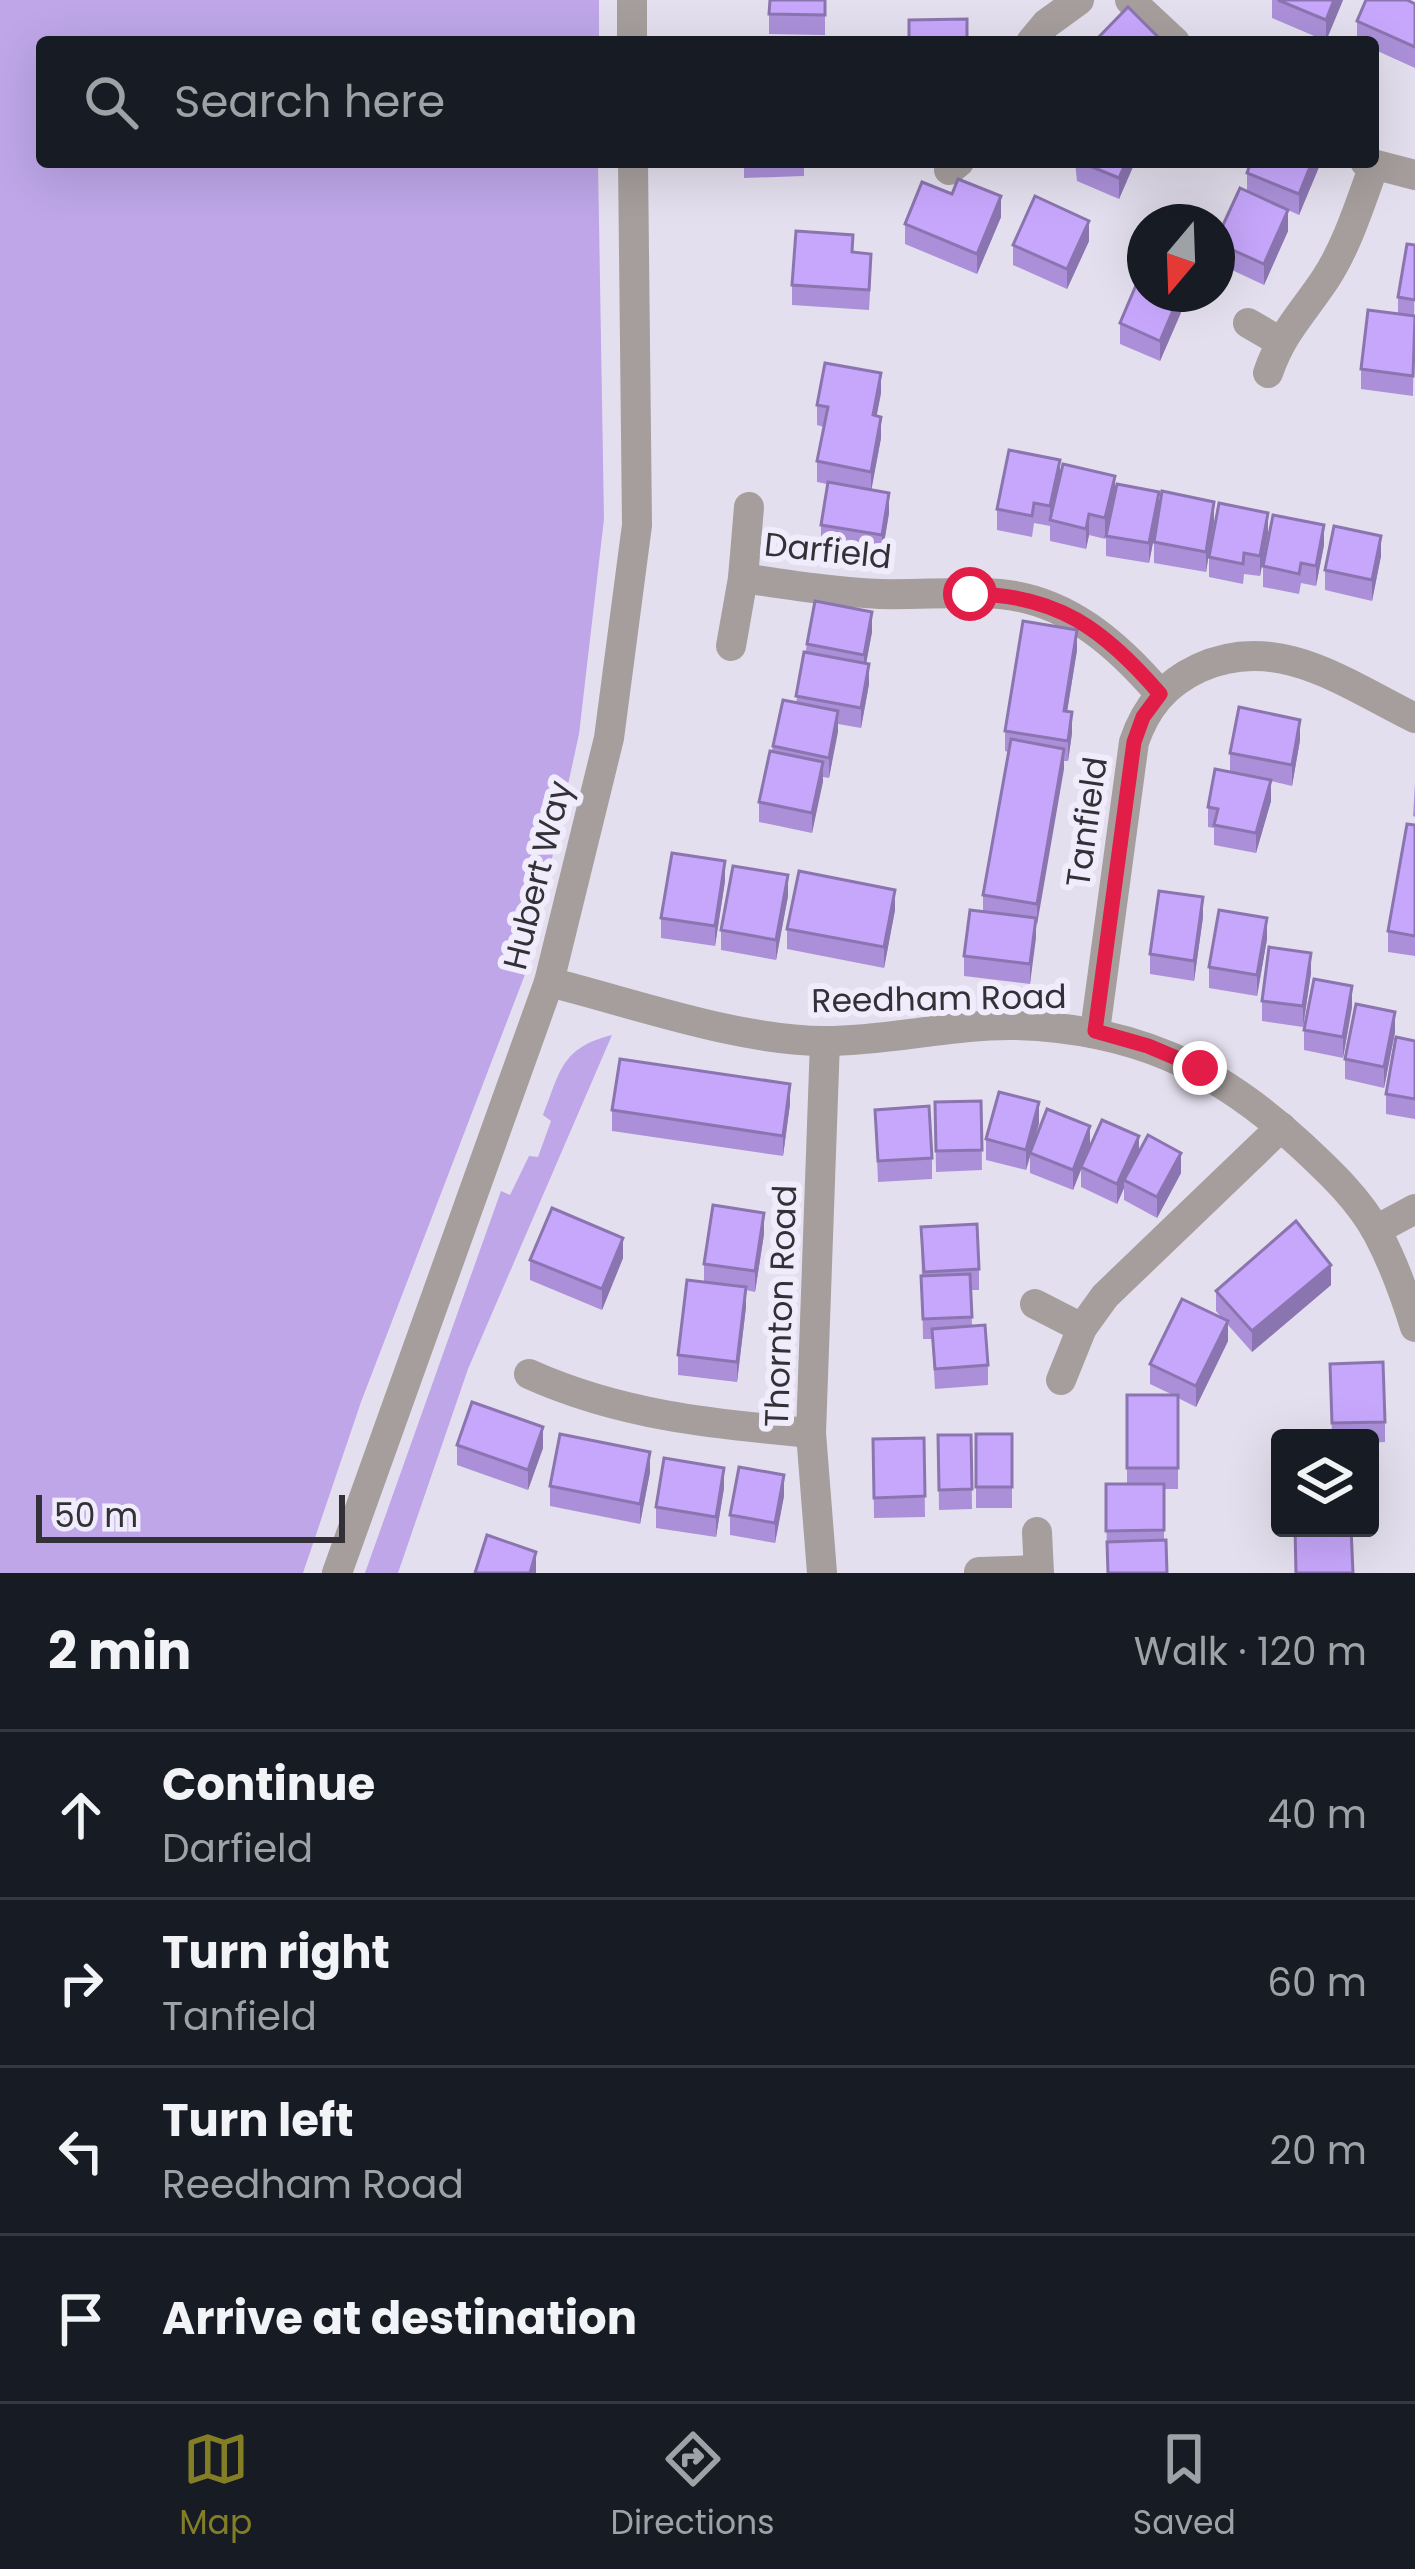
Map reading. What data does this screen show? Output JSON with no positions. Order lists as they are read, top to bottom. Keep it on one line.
{"streets":{"street":["Darfield","Tanfield","Hubert Way","Reedham Road","Thornton Road"]},"crossings":[["Darfield","Tanfield"],["Tanfield","Reedham Road"],["Hubert Way","Reedham Road"],["Reedham Road","Thornton Road"]],"scale_bar":"50 m","north":"bottom","page":{"search":"Search here","scale":"50 m","heading":["2 min","Walk · 120 m"],"list":[["Continue","Darfield","40 m"],["Turn right","Tanfield","60 m"],["Turn left","Reedham Road","20 m"],"Arrive at destination"],"nav":["Map","Directions","Saved"]}}
